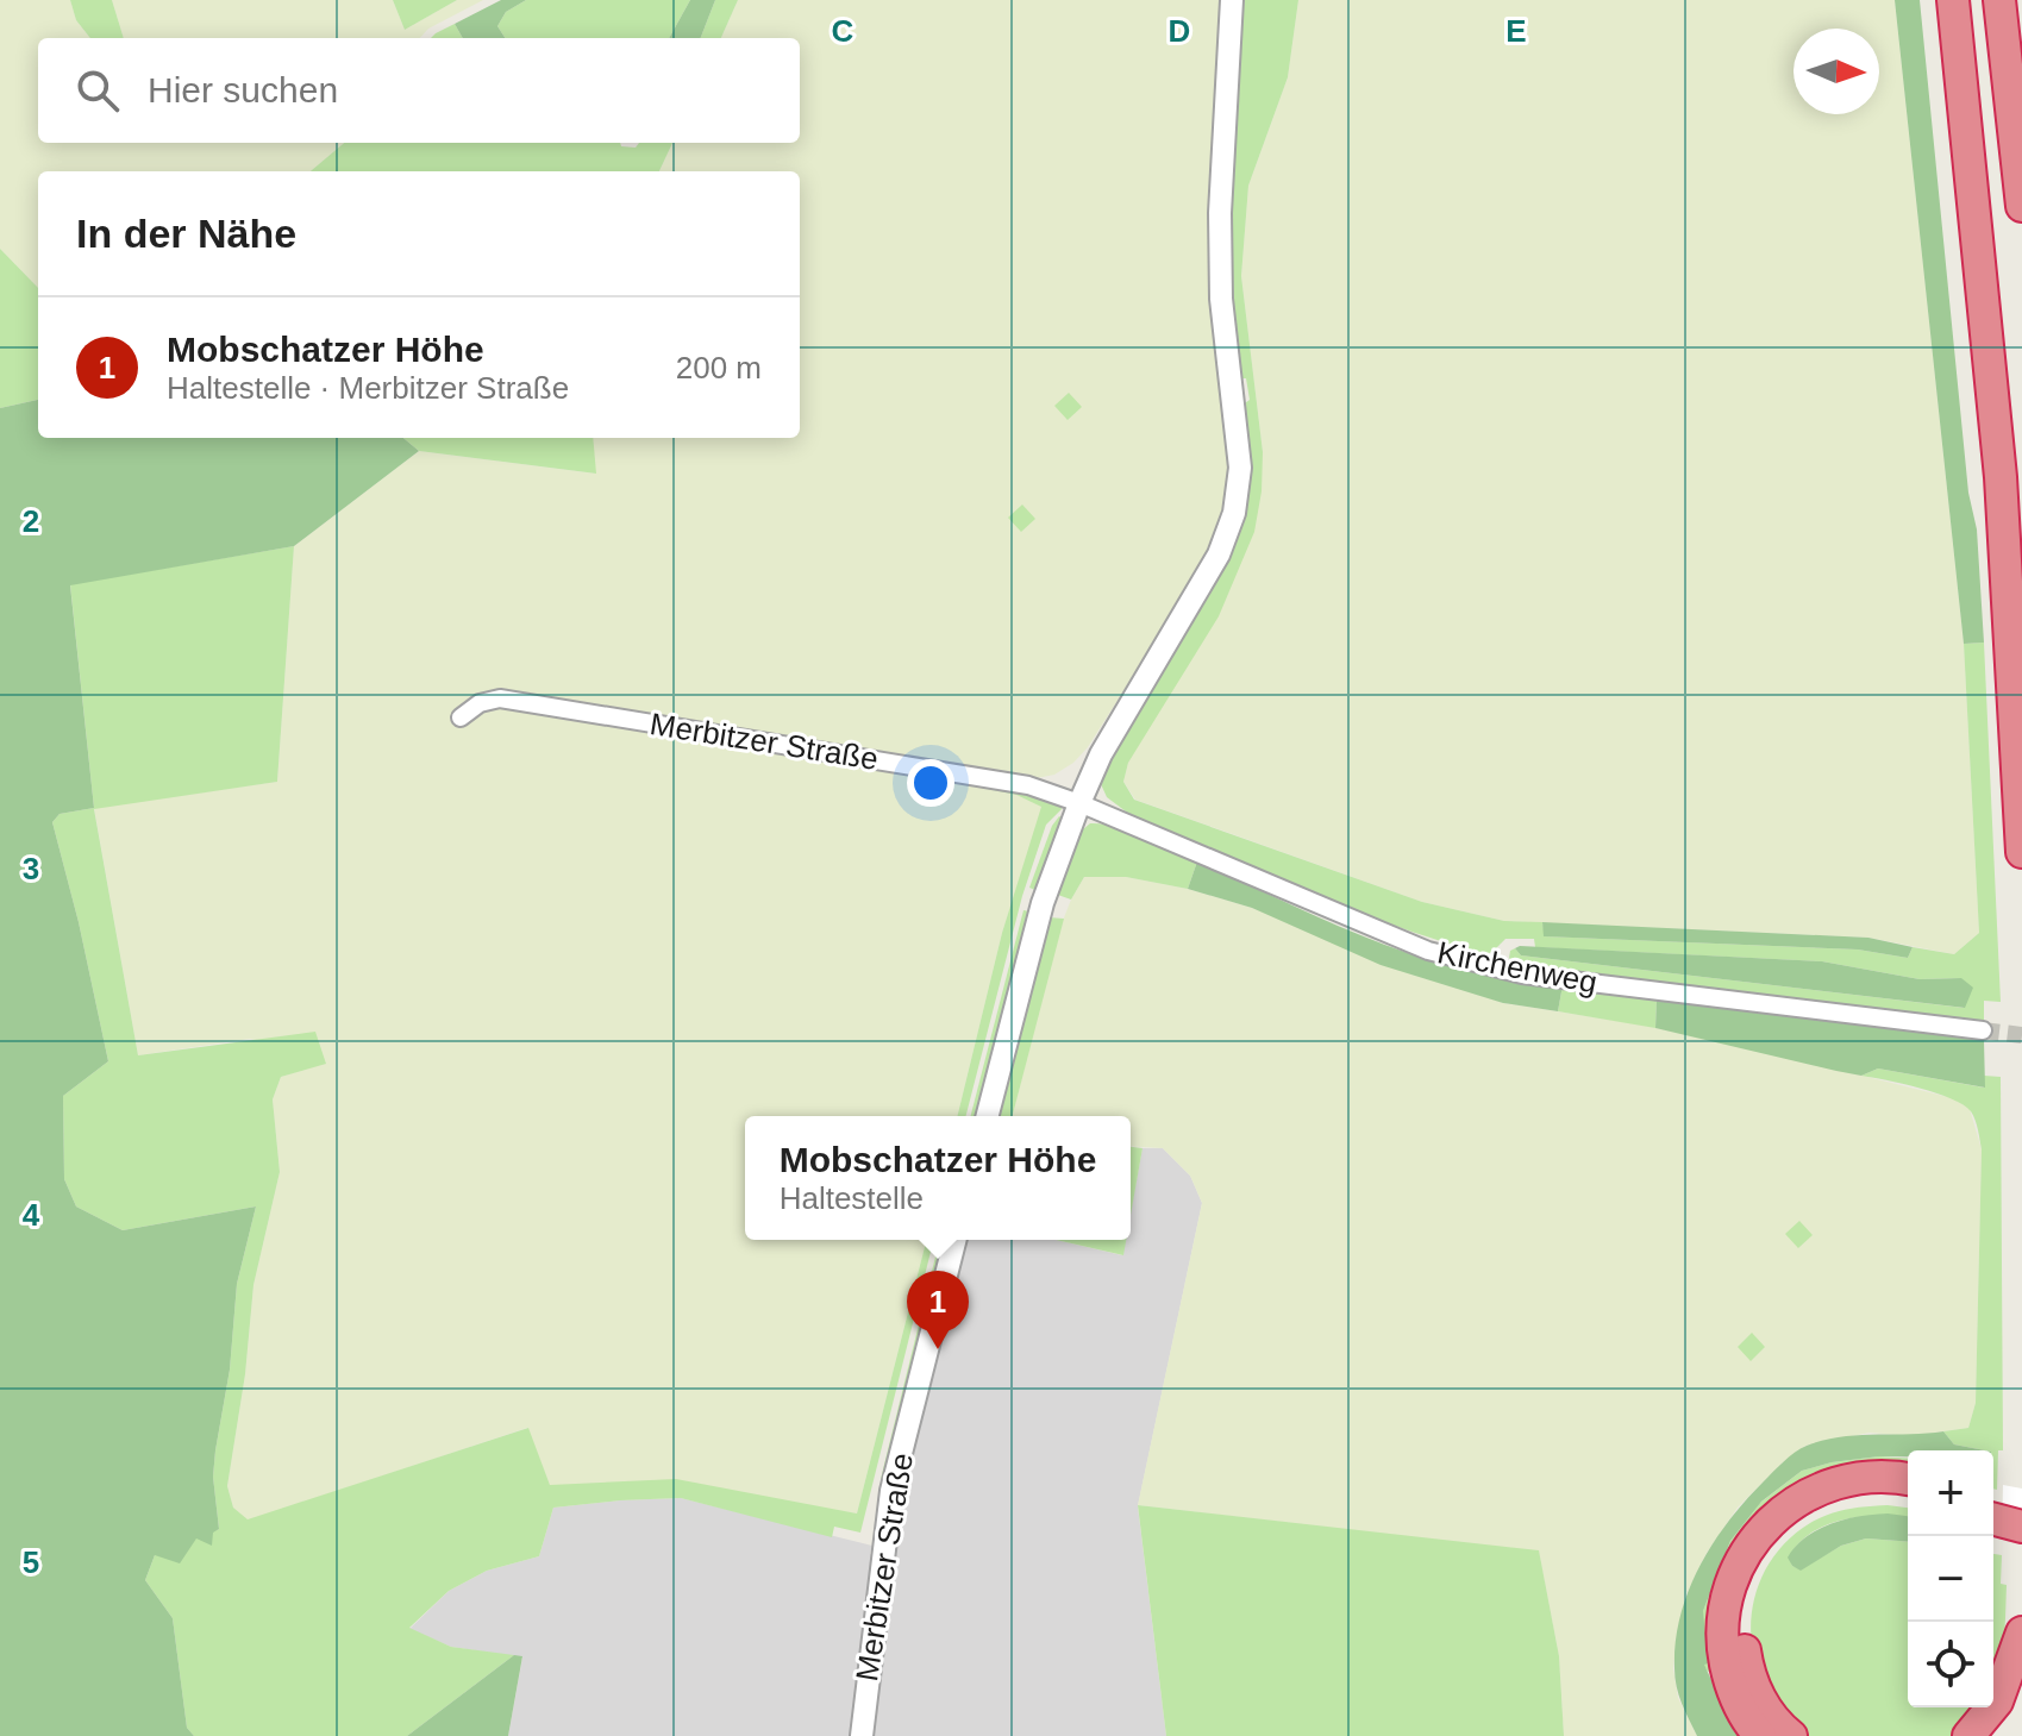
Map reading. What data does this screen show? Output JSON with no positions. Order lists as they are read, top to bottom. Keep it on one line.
{"streets":{"street":["Merbitzer Straße","Kirchenweg"]},"crossings":[["Merbitzer Straße","Kirchenweg"]],"north":"right","page":{"search":"Hier suchen","heading":"In der Nähe","list":[{"mark":"1","name":"Mobschatzer Höhe","note":"Haltestelle · Merbitzer Straße","value":"200 m"}],"popup":["Mobschatzer Höhe","Haltestelle"],"pins":"1","map_buttons":["+","−"]},"grid":{"columns":["C","D","E"],"rows":["2","3","4","5"]}}
